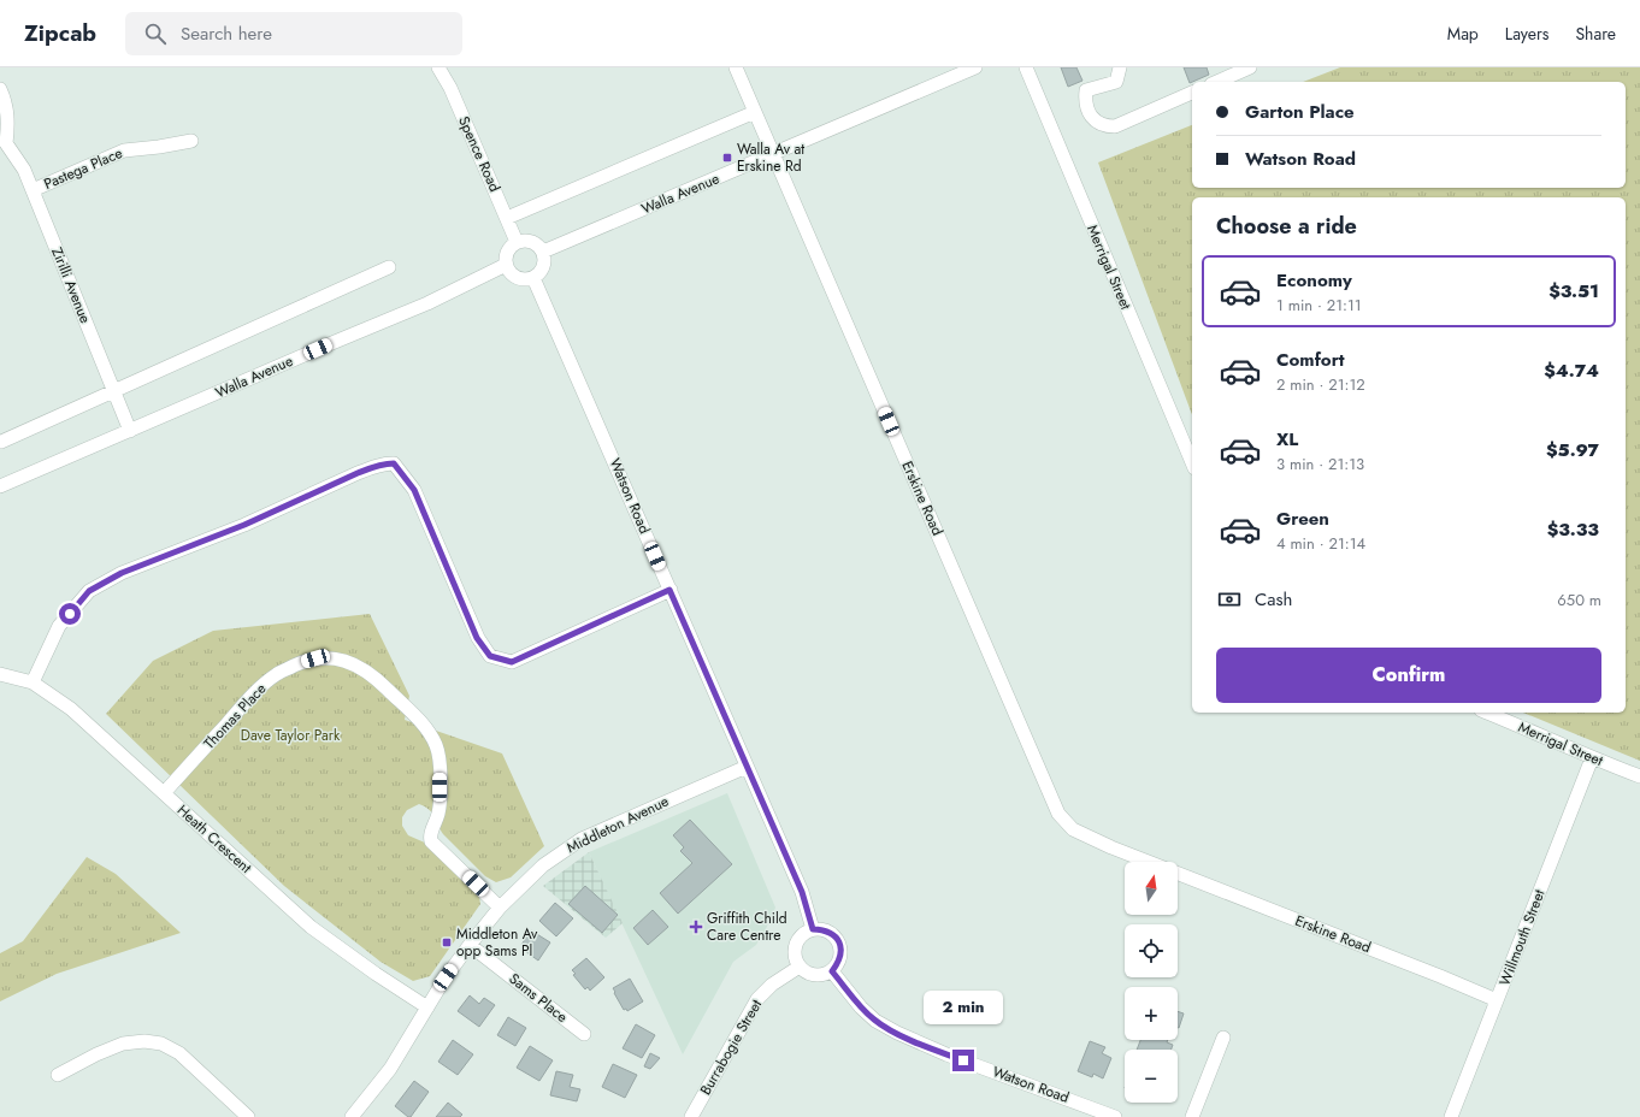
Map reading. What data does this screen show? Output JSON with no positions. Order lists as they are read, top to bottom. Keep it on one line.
{"streets":{"street":["Spence Road","Pastega Place","Walla Avenue","Merrigal Street","Zirilli Avenue","Watson Road","Erskine Road","Thomas Place","Middleton Avenue","Heath Crescent","Willmouth Street","Sams Place","Burrabogie Street"]},"crossings":[["Spence Road","Walla Avenue"],["Spence Road","Watson Road"],["Pastega Place","Zirilli Avenue"],["Walla Avenue","Zirilli Avenue"],["Walla Avenue","Watson Road"],["Walla Avenue","Erskine Road"],["Merrigal Street","Willmouth Street"],["Watson Road","Middleton Avenue"],["Watson Road","Burrabogie Street"],["Erskine Road","Willmouth Street"],["Thomas Place","Middleton Avenue"],["Thomas Place","Heath Crescent"],["Middleton Avenue","Heath Crescent"],["Middleton Avenue","Sams Place"]],"parks":["Dave Taylor Park"],"places":{"transit":["Walla Av at Erskine Rd","Middleton Av opp Sams Pl"],"health":["Griffith Child Care Centre"]},"north":"top","page":{"header":"Zipcab","search":"Search here","nav":["Map","Layers","Share"],"banner":["Garton Place","Watson Road"],"heading":"Choose a ride","list":[{"name":"Economy","note":"1 min · 21:11","value":"$3.51"},{"name":"Comfort","note":"2 min · 21:12","value":"$4.74"},{"name":"XL","note":"3 min · 21:13","value":"$5.97"},{"name":"Green","note":"4 min · 21:14","value":"$3.33"}],"pay":["Cash","650 m"],"buttons":"Confirm","map_buttons":["+","−"],"bubble":"2 min"}}
